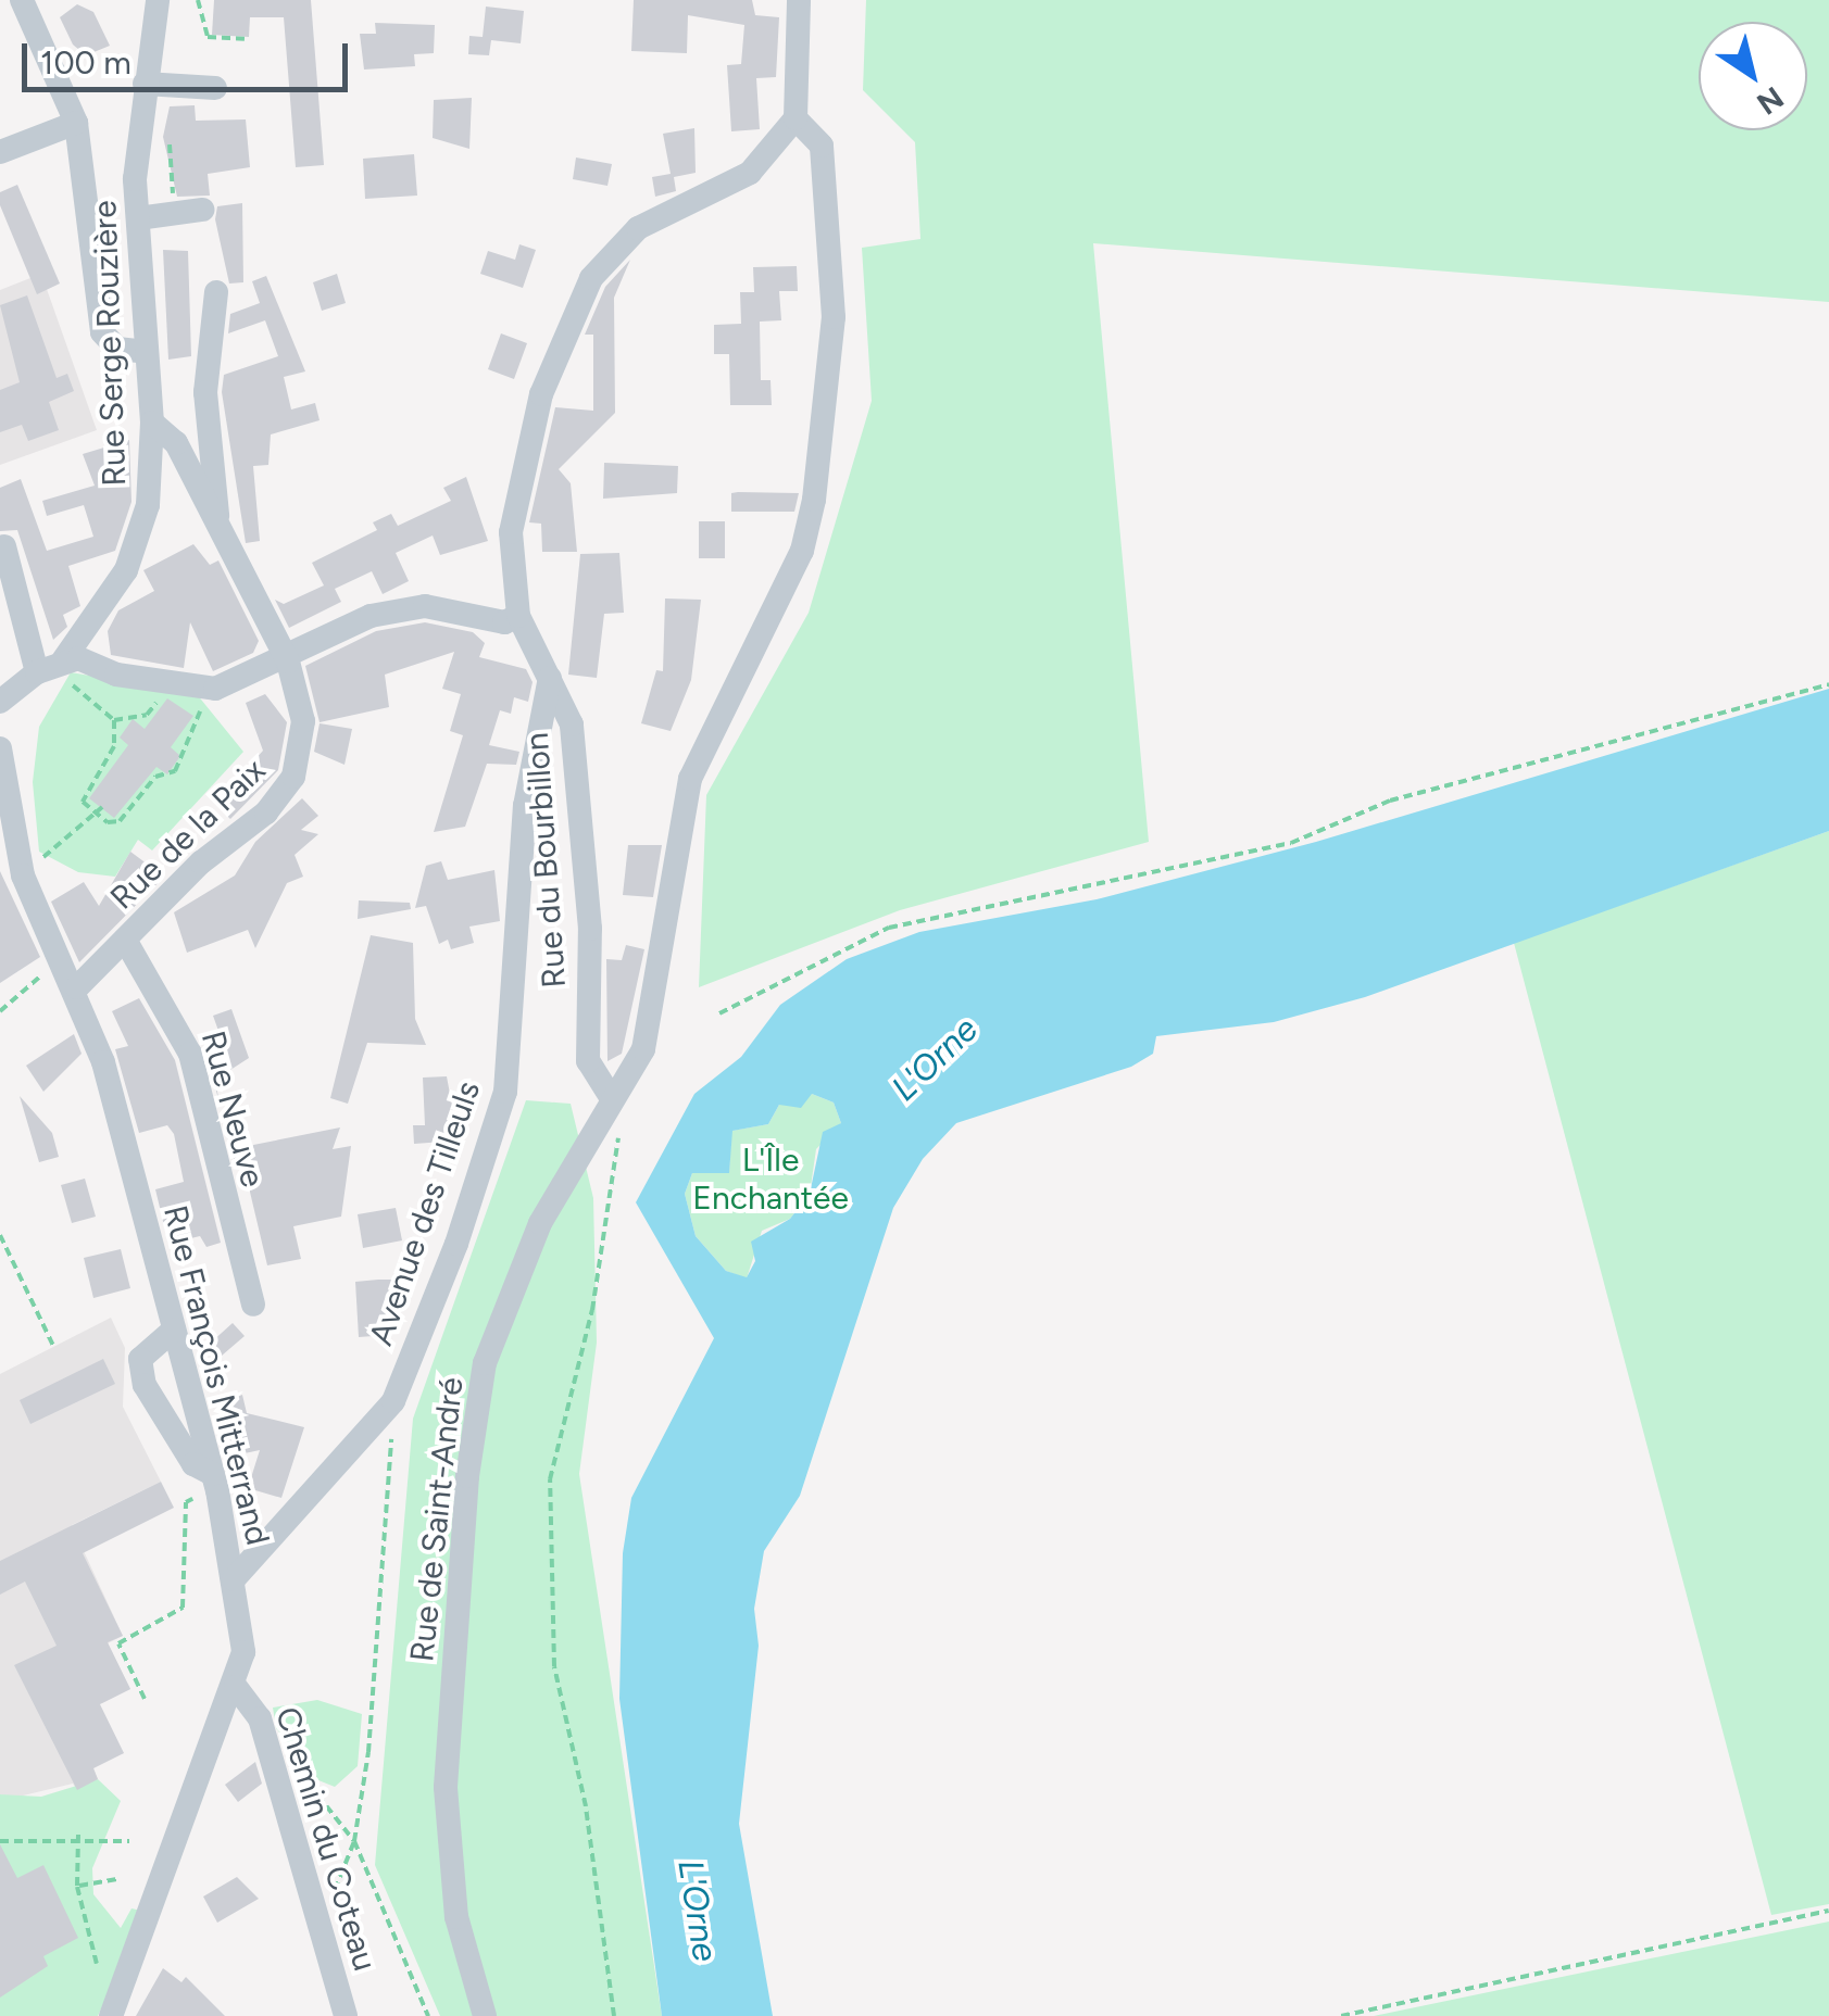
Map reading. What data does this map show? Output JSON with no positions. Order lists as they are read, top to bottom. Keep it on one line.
{"streets":{"street":["Rue Serge Rouzière","Rue de la Paix","Rue du Bourbillon","Rue Neuve","Avenue des Tilleuls","Rue François Mitterrand","Rue de Saint-André","Chemin du Coteau"]},"crossings":[["Rue Serge Rouzière","Rue de la Paix"],["Rue de la Paix","Rue Neuve"],["Rue de la Paix","Rue François Mitterrand"],["Rue du Bourbillon","Avenue des Tilleuls"],["Rue du Bourbillon","Rue de Saint-André"],["Avenue des Tilleuls","Rue François Mitterrand"],["Rue François Mitterrand","Chemin du Coteau"]],"water":["L'Orne"],"parks":["L'Île Enchantée"],"scale_bar":"100 m","north":"bottom right"}
